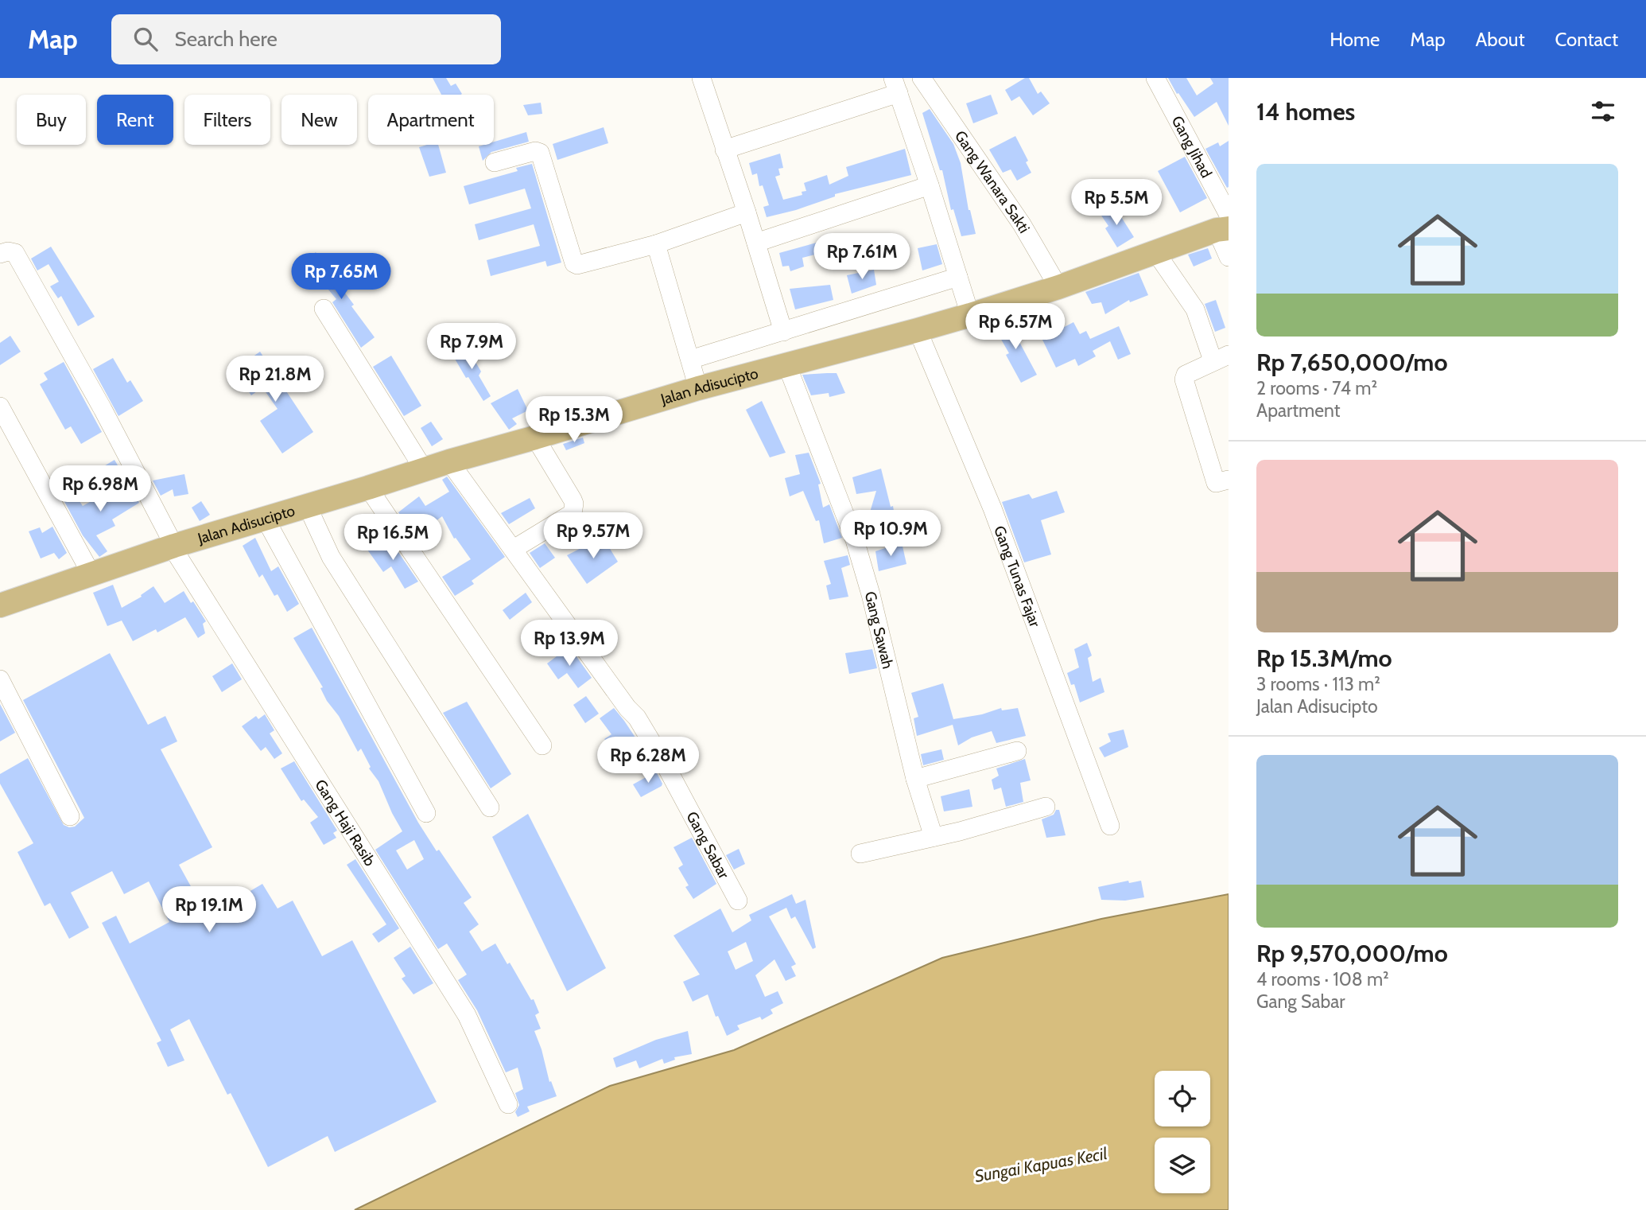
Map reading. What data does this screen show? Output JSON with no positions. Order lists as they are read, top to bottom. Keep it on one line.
{"streets":{"main road":["Jalan Adisucipto"],"street":["Gang Jihad","Gang Wanara Sakti","Gang Tunas Fajar","Gang Sawah","Gang Haji Rasib","Gang Sabar"]},"crossings":[["Gang Jihad","Jalan Adisucipto"],["Gang Wanara Sakti","Jalan Adisucipto"],["Jalan Adisucipto","Gang Tunas Fajar"],["Jalan Adisucipto","Gang Sawah"],["Jalan Adisucipto","Gang Haji Rasib"],["Jalan Adisucipto","Gang Sabar"]],"water":["Sungai Kapuas Kecil"],"page":{"header":"Map","search":"Search here","nav":["Home","Map","About","Contact"],"heading":"14 homes","chip":["Buy","Rent","Filters","New","Apartment"],"list":[{"name":"Rp 7,650,000/mo","note":"2 rooms · 74 m² · Apartment"},{"name":"Rp 15.3M/mo","note":"3 rooms · 113 m² · Jalan Adisucipto"},{"name":"Rp 9,570,000/mo","note":"4 rooms · 108 m² · Gang Sabar"}],"price":["Rp 5.5M","Rp 7.61M","Rp 7.65M","Rp 6.57M","Rp 7.9M","Rp 21.8M","Rp 15.3M","Rp 6.98M","Rp 10.9M","Rp 9.57M","Rp 16.5M","Rp 13.9M","Rp 6.28M","Rp 19.1M"]}}
